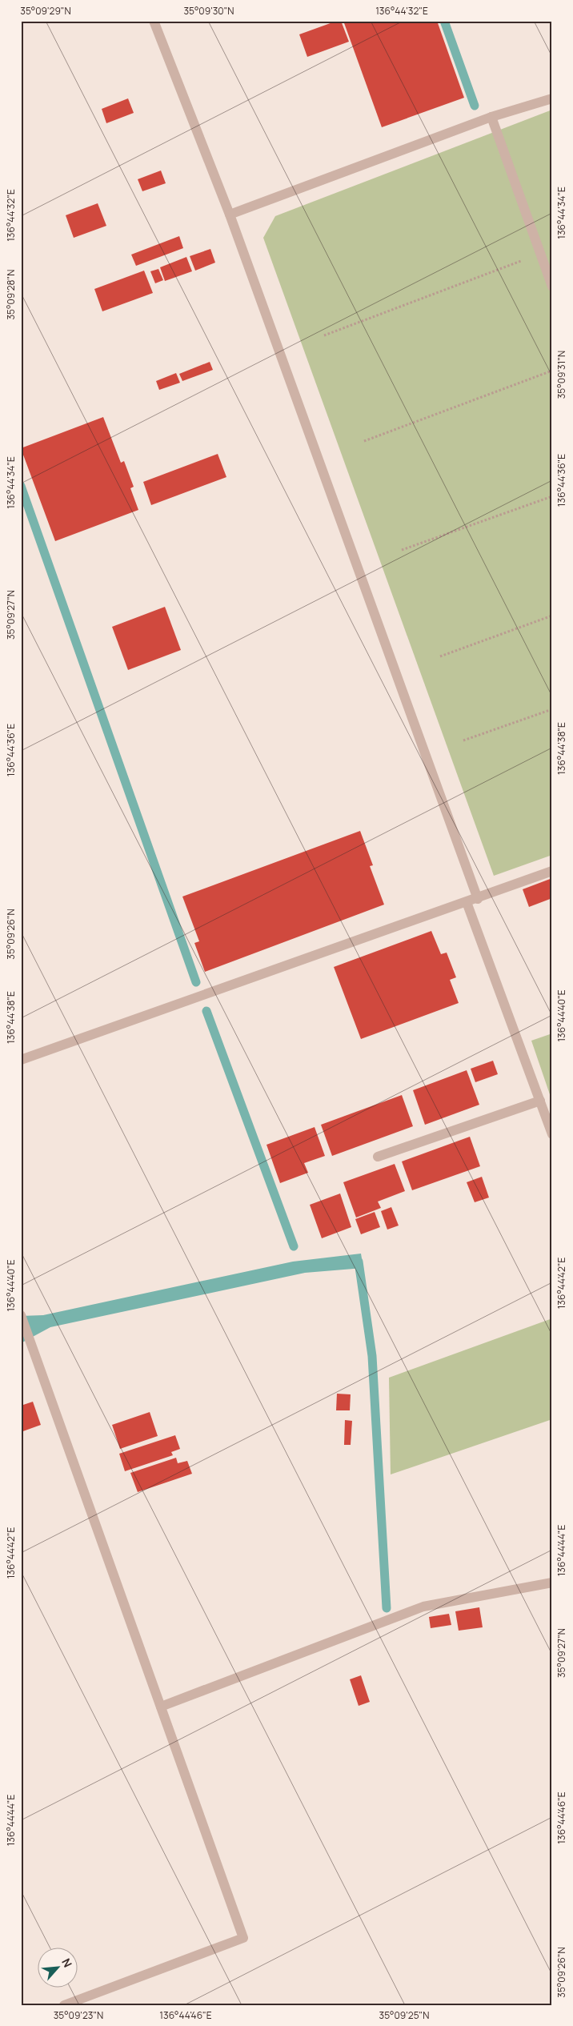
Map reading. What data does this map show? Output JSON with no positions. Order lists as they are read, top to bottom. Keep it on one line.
{"north":"top right","coordinates":["35°09'29\"N","35°09'30\"N","136°44'32\"E","136°44'34\"E","35°09'28\"N","35°09'31\"N","136°44'36\"E","35°09'27\"N","136°44'38\"E","35°09'26\"N","136°44'40\"E","136°44'42\"E","136°44'44\"E","136°44'46\"E","35°09'23\"N","35°09'25\"N"]}
